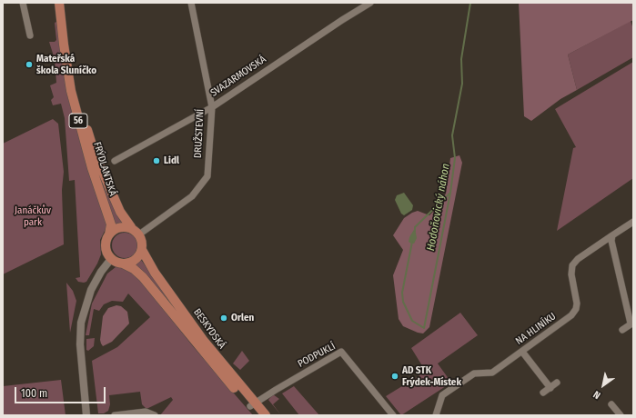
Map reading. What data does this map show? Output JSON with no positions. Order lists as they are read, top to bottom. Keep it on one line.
{"streets":{"main road":["56","FRÝDLANTSKÁ","BESKYDSKÁ"],"street":["SVAZARMOVSKÁ","DRUŽSTEVNÍ","NA HLINÍKU","PODPUKLÍ"]},"crossings":[["SVAZARMOVSKÁ","DRUŽSTEVNÍ"],["56","DRUŽSTEVNÍ"],["56","FRÝDLANTSKÁ"],["56","BESKYDSKÁ"],["DRUŽSTEVNÍ","FRÝDLANTSKÁ"],["DRUŽSTEVNÍ","BESKYDSKÁ"],["FRÝDLANTSKÁ","BESKYDSKÁ"],["BESKYDSKÁ","PODPUKLÍ"]],"water":["Hodoňovický náhon"],"parks":["Janáčkův park"],"places":["Mateřská škola Sluníčko","Lidl","Orlen","AD STK Frýdek-Místek"],"scale_bar":"100 m","north":"bottom left"}
